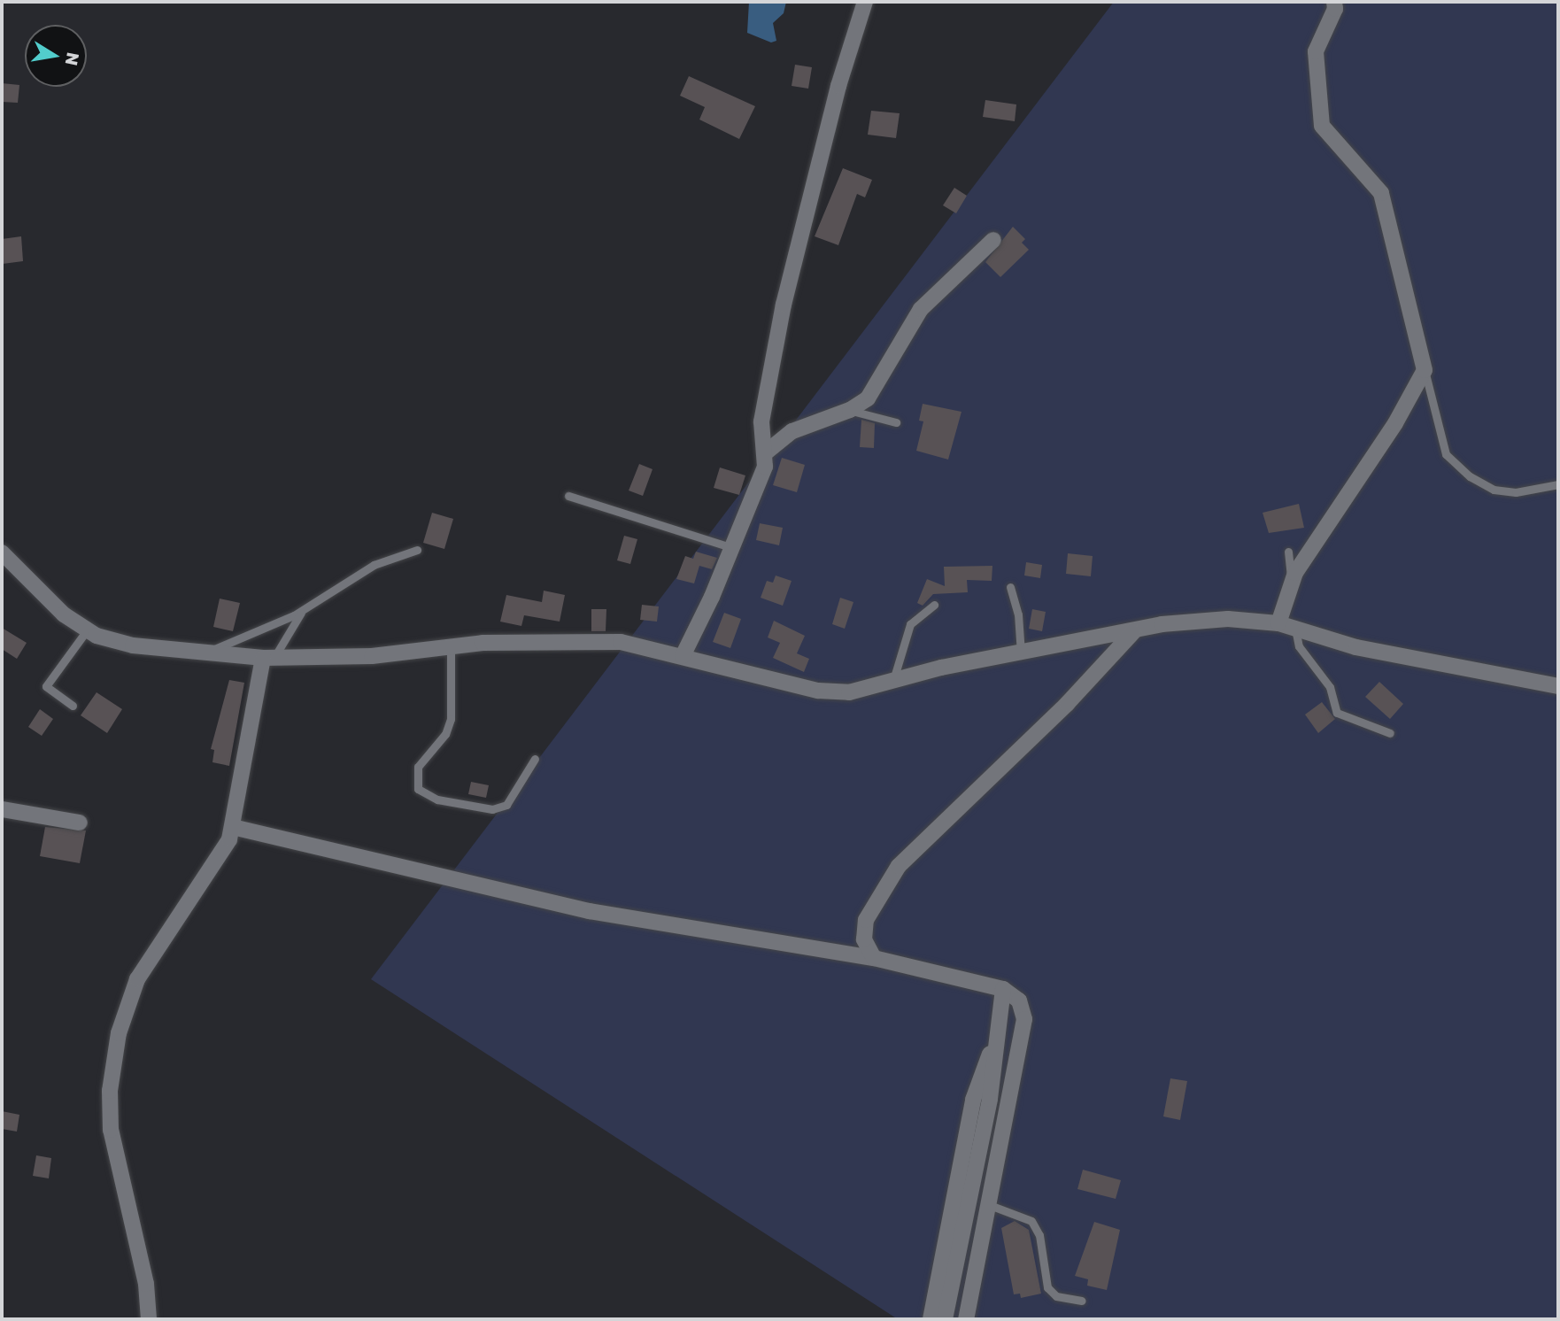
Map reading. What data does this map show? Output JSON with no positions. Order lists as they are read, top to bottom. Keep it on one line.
{"north":"right"}
